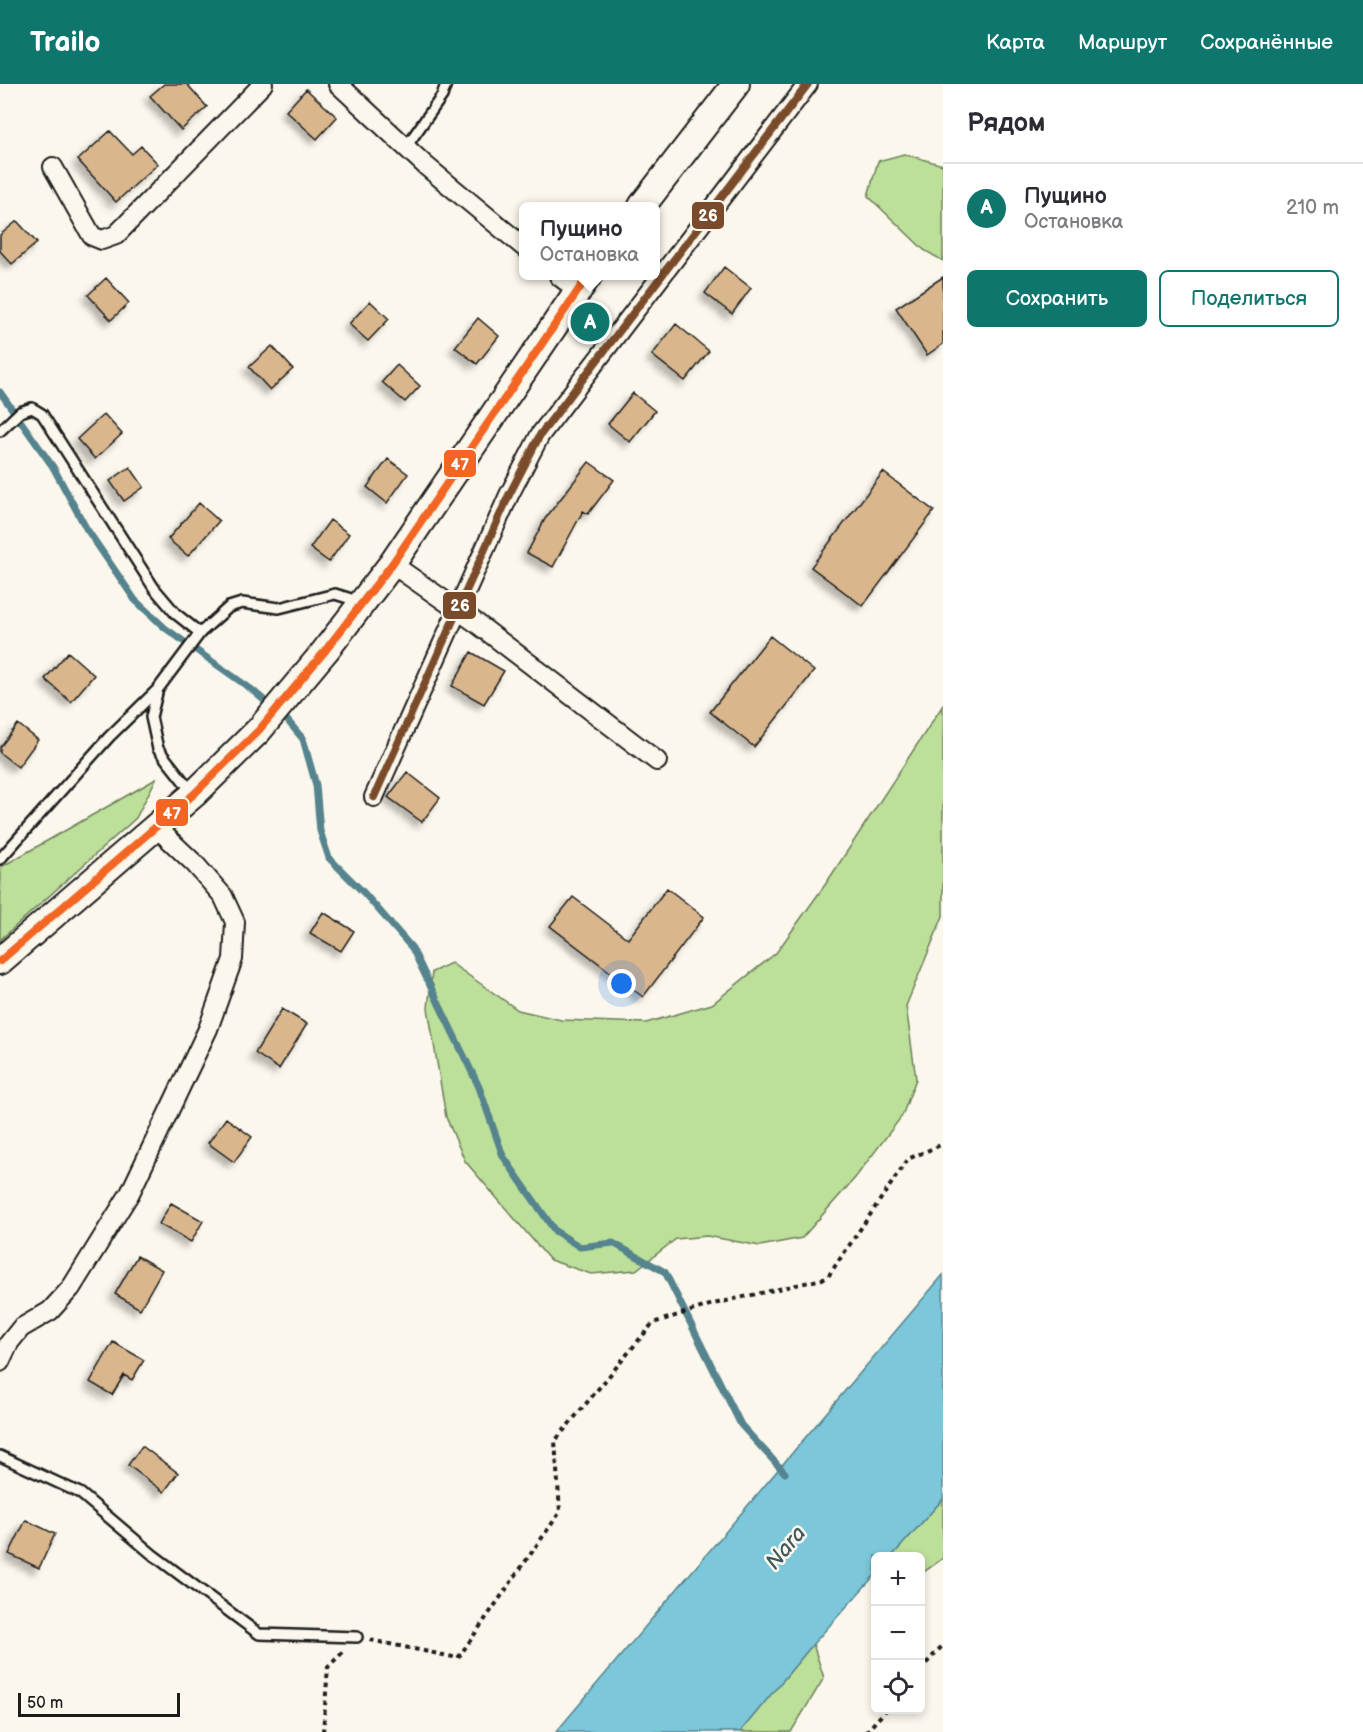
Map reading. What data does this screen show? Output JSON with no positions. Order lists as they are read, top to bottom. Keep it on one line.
{"water":["Nara"],"lines":["transit line 26","transit line 47"],"scale_bar":"50 m","page":{"header":"Trailo","nav":["Карта","Маршрут","Сохранённые"],"heading":"Рядом","list":[{"mark":"A","name":"Пущино","note":"Остановка","value":"210 m"}],"popup":["Пущино","Остановка"],"buttons":["Сохранить","Поделиться"],"pins":"A","map_buttons":["+","−"],"scale":"50 m"}}
